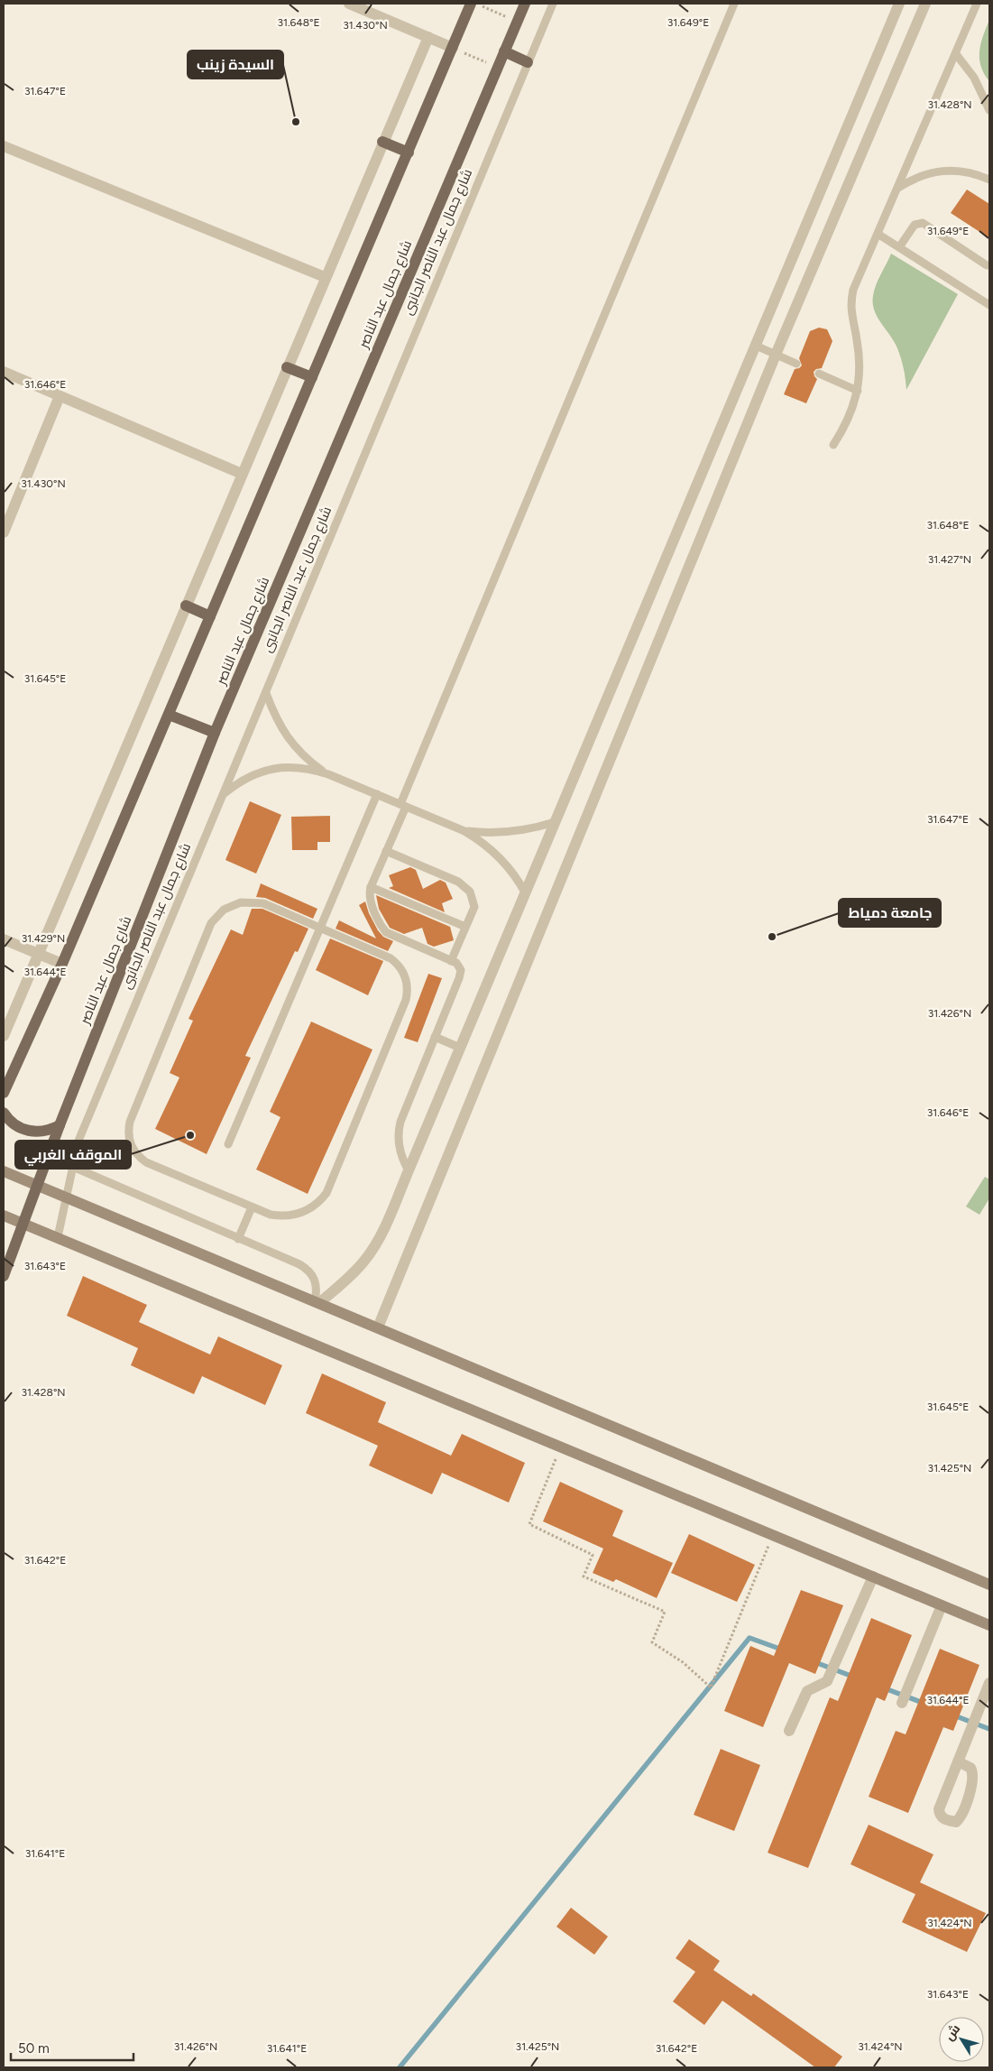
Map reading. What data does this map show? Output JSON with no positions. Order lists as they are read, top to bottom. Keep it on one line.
{"streets":{"main road":["شارع جمال عبد الناصر"],"lane":["شارع جمال عبد الناصر الجانبى"]},"places":["السيدة زينب","جامعة دمياط","الموقف الغربي"],"scale_bar":"50 m","north":"top left","coordinates":["31.648°E","31.649°E","31.430°N","31.647°E","31.428°N","31.646°E","31.427°N","31.645°E","31.429°N","31.644°E","31.426°N","31.643°E","31.425°N","31.642°E","31.641°E","31.424°N"]}
